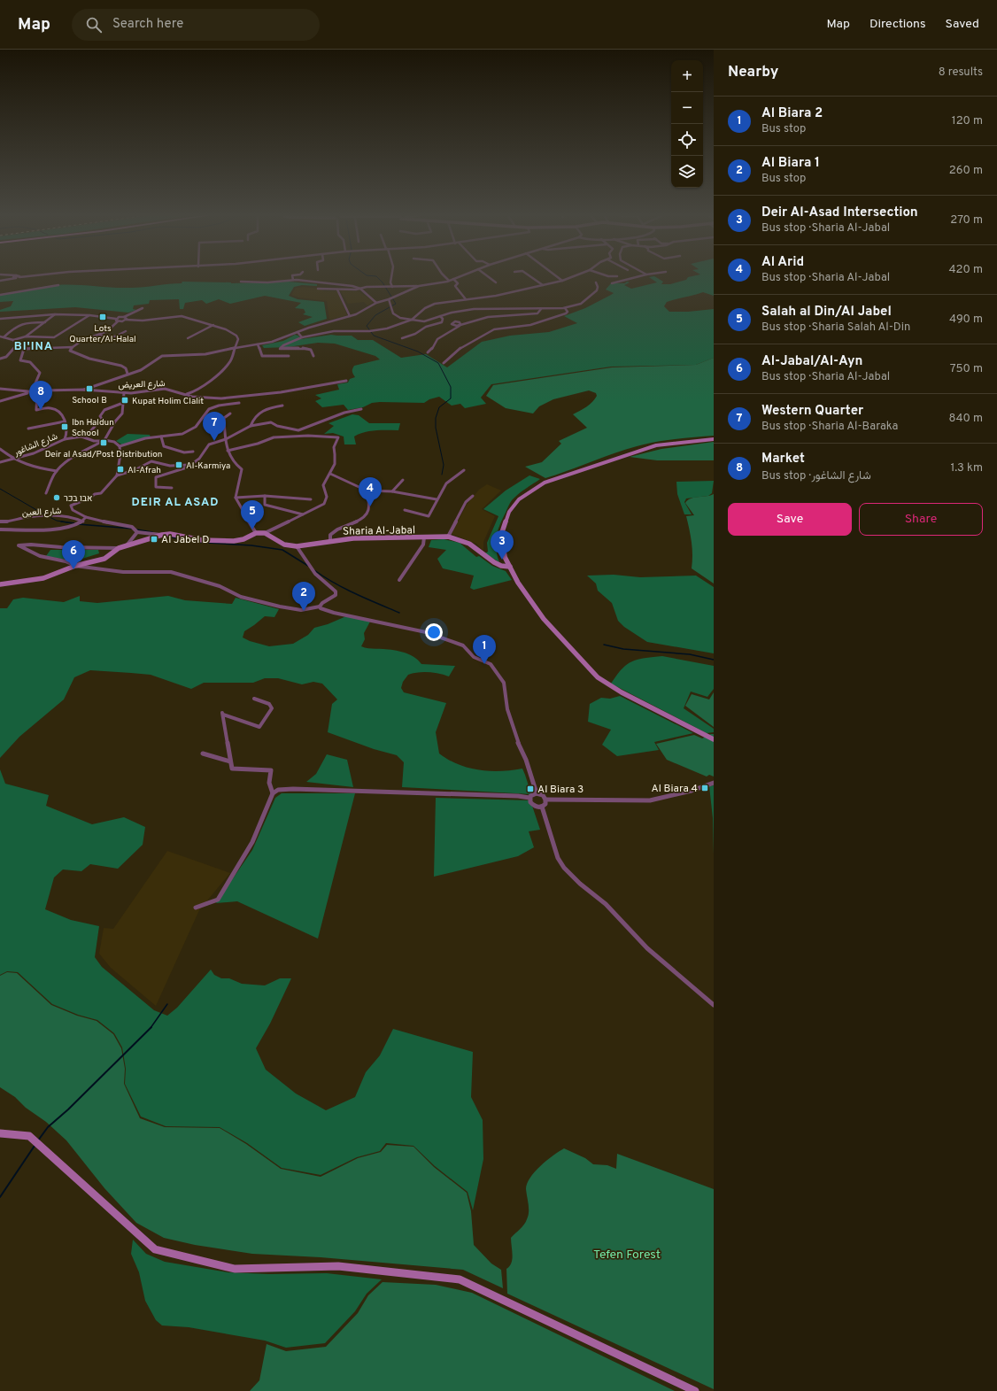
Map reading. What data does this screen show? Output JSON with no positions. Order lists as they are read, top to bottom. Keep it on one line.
{"streets":{"street":["شارع العريض","شارع الشاغور","شارع العين","Sharia Al-Jabal"]},"crossings":[["شارع العريض","شارع الشاغور"]],"districts":["BI'INA","DEIR AL ASAD"],"parks":["Tefen Forest"],"places":{"transit":["Lots Quarter/Al-Halal","School B","Kupat Holim Clalit","Ibn Haldun School","Deir al Asad/Post Distribution","Al-Karmiya","Al-Afrah","Al Jabel D","Al Biara 4","Al Biara 3"],"other":["אבו בכר"]},"page":{"header":"Map","search":"Search here","nav":["Map","Directions","Saved"],"heading":["Nearby","8 results"],"map_buttons":["+","−"],"list":[{"mark":"1","name":"Al Biara 2","note":"Bus stop","value":"120 m"},{"mark":"2","name":"Al Biara 1","note":"Bus stop","value":"260 m"},{"mark":"3","name":"Deir Al-Asad Intersection","note":"Bus stop · Sharia Al-Jabal","value":"270 m"},{"mark":"4","name":"Al Arid","note":"Bus stop · Sharia Al-Jabal","value":"420 m"},{"mark":"5","name":"Salah al Din/Al Jabel","note":"Bus stop · Sharia Salah Al-Din","value":"490 m"},{"mark":"6","name":"Al-Jabal/Al-Ayn","note":"Bus stop · Sharia Al-Jabal","value":"750 m"},{"mark":"7","name":"Western Quarter","note":"Bus stop · Sharia Al-Baraka","value":"840 m"},{"mark":"8","name":"Market","note":"Bus stop · شارع الشاغور","value":"1.3 km"}],"pins":["8","7","4","5","3","6","2","1"],"buttons":["Save","Share"]}}
